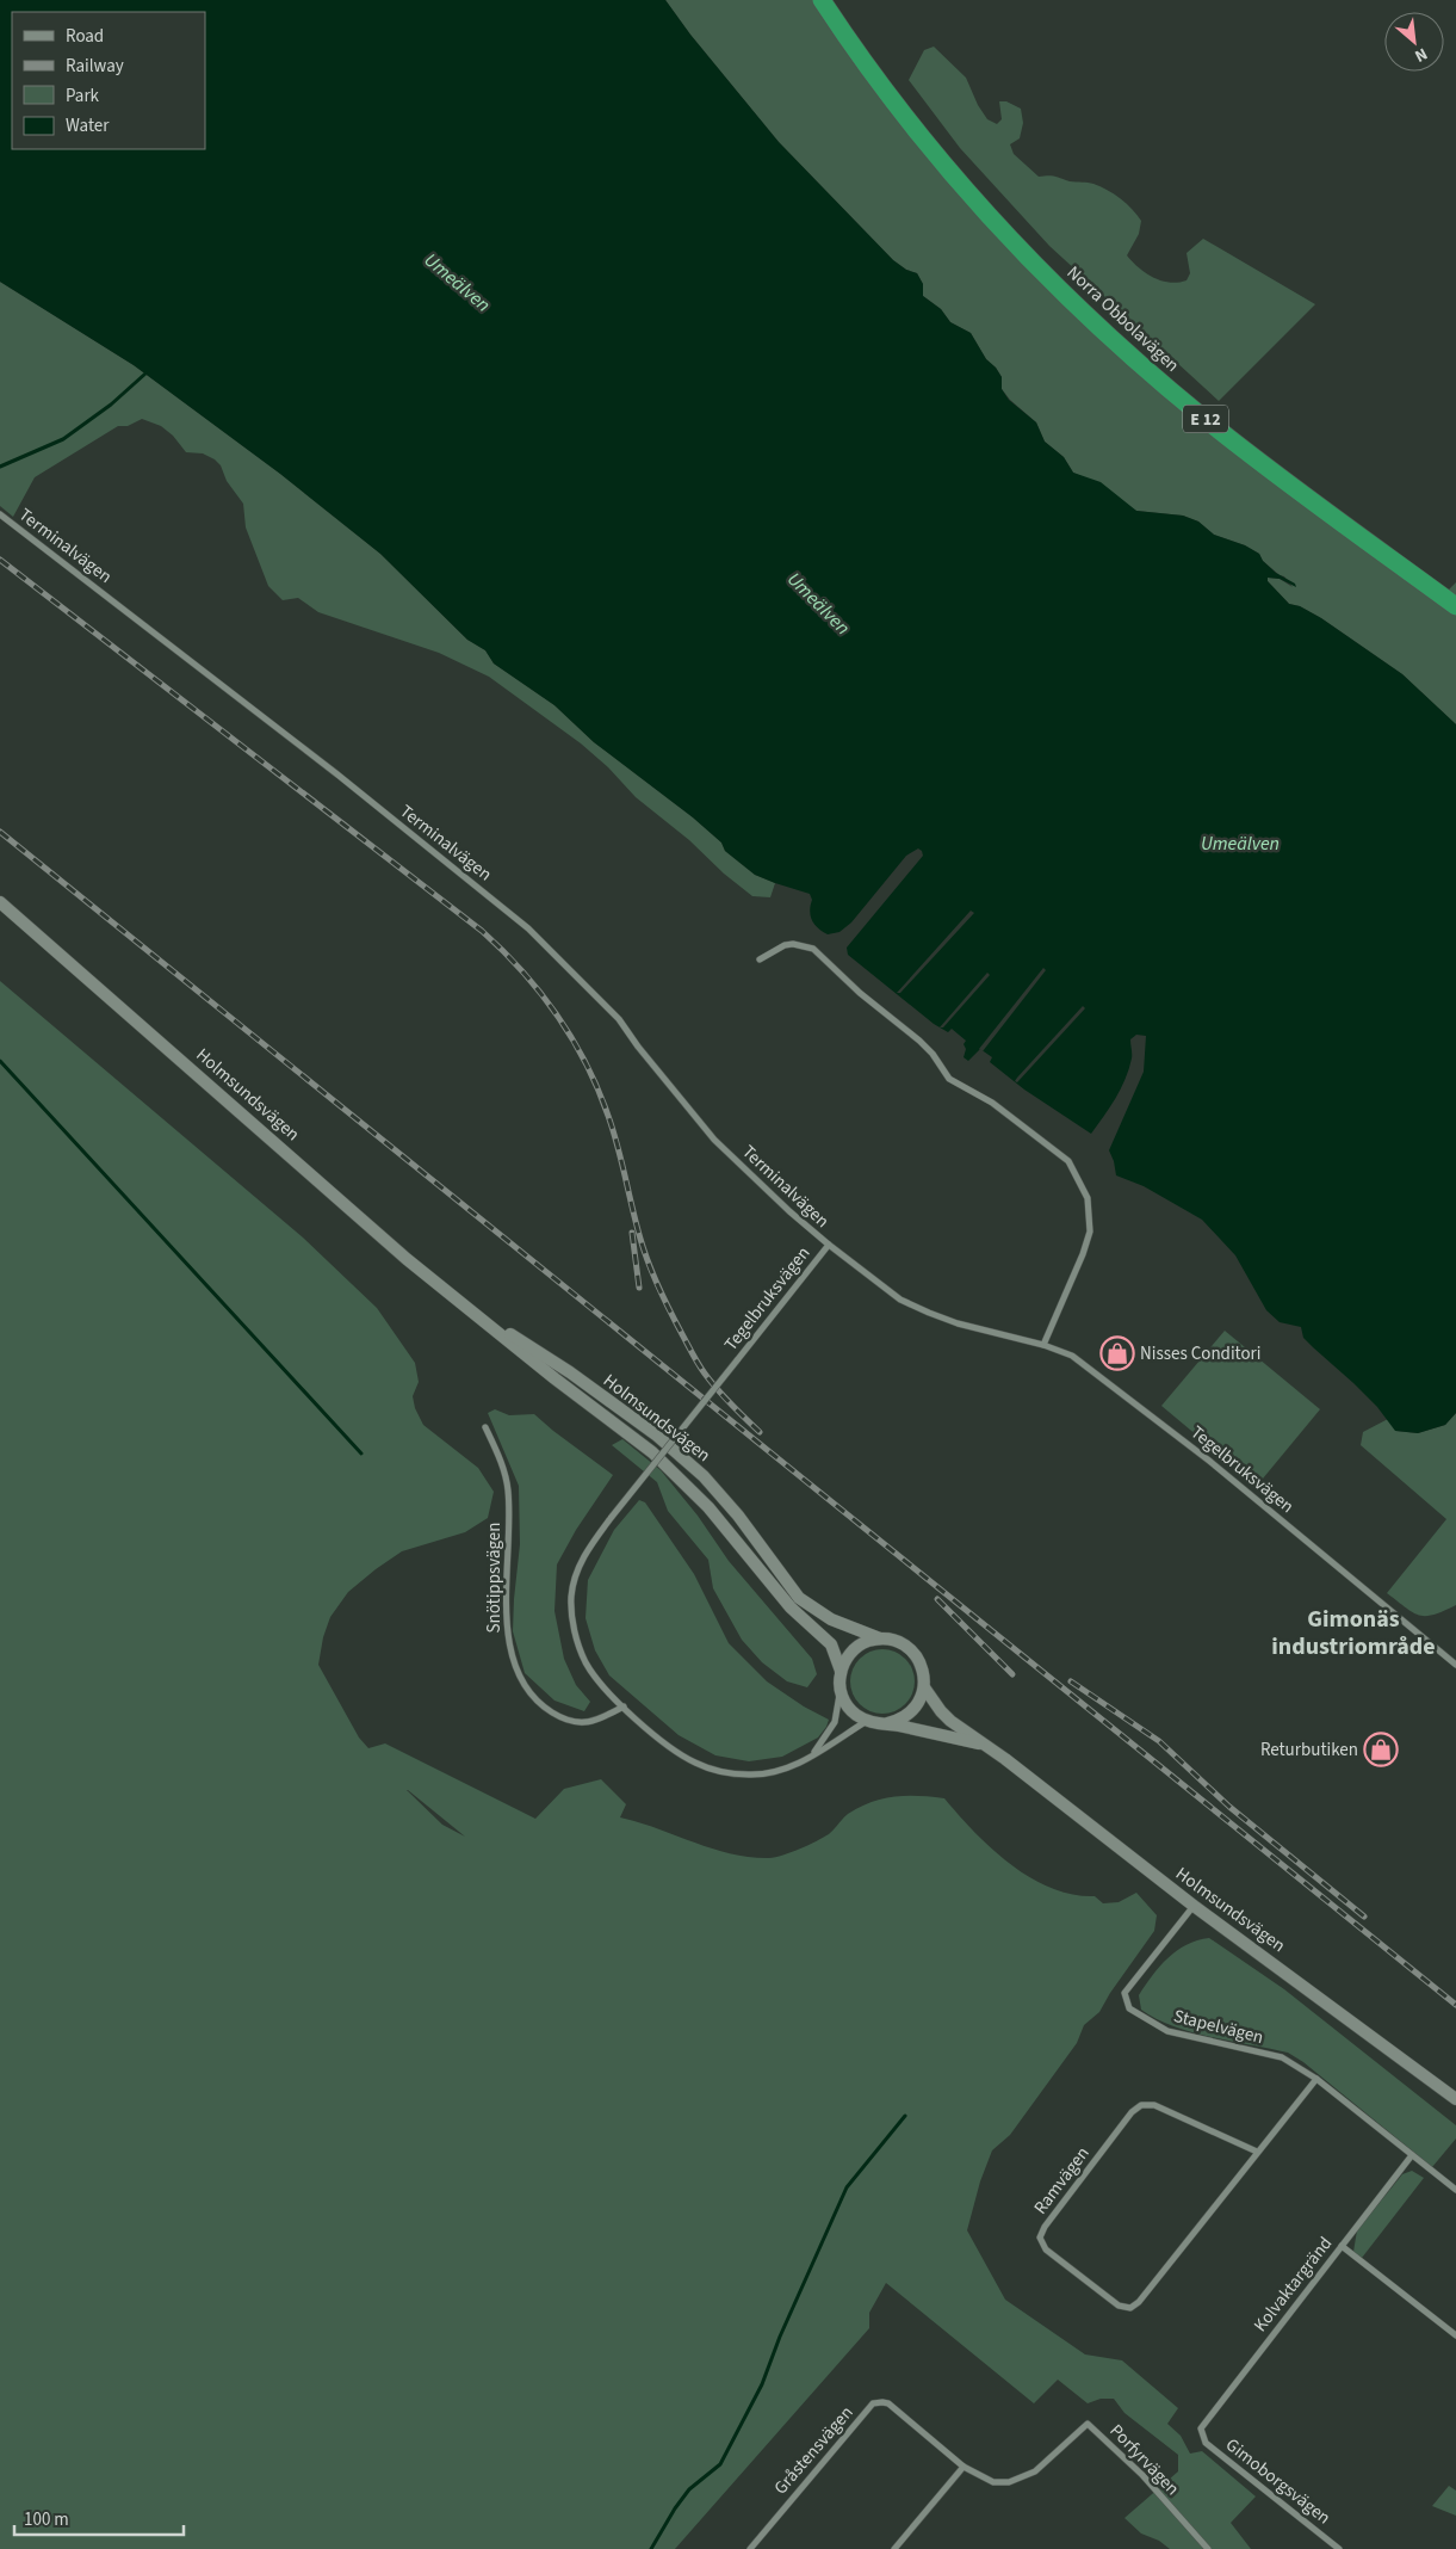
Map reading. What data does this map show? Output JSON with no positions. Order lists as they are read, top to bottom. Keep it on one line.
{"streets":{"highway":["Norra Obbolavägen","E 12"],"main road":["Holmsundsvägen"],"street":["Terminalvägen","Tegelbruksvägen","Snötippsvägen","Stapelvägen","Ramvägen","Kolvaktargränd","Gråstensvägen","Porfyrvägen","Gimoborgsvägen"]},"crossings":[["Terminalvägen","Tegelbruksvägen"],["Holmsundsvägen","Tegelbruksvägen"],["Holmsundsvägen","Stapelvägen"],["Tegelbruksvägen","Snötippsvägen"],["Stapelvägen","Ramvägen"],["Kolvaktargränd","Gimoborgsvägen"],["Gråstensvägen","Porfyrvägen"]],"districts":["Gimonäs industriområde"],"water":["Umeälven"],"places":{"shop":["Nisses Conditori","Returbutiken"]},"legend":["Road","Railway","Park","Water"],"scale_bar":"100 m","north":"bottom right"}
